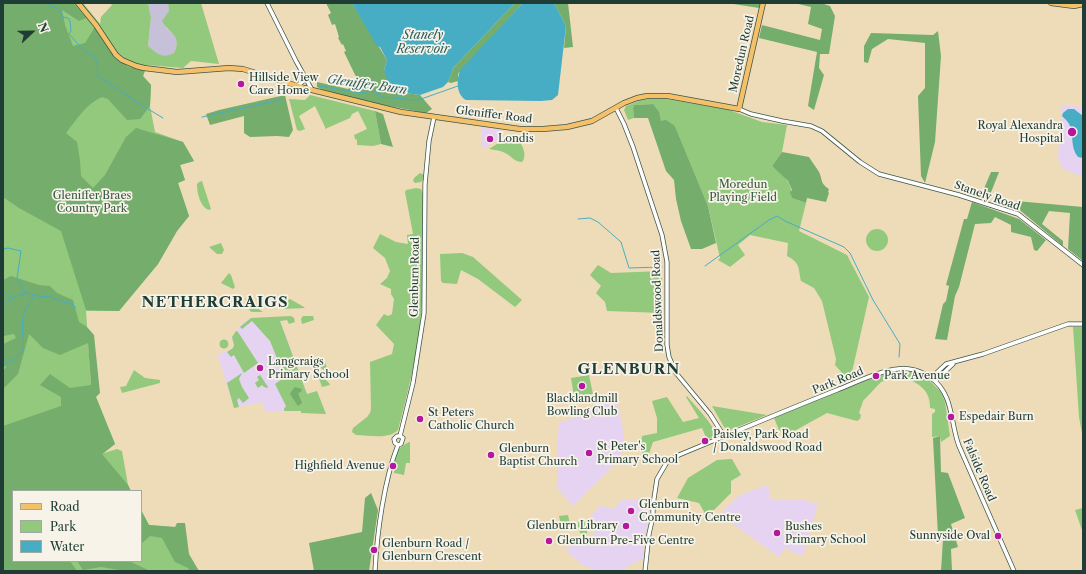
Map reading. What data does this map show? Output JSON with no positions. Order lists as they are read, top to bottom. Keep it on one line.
{"streets":{"main road":["Moredun Road","Gleniffer Road"],"street":["Stanely Road","Glenburn Road","Donaldswood Road","Park Road","Falside Road"]},"crossings":[["Moredun Road","Gleniffer Road"],["Gleniffer Road","Stanely Road"],["Gleniffer Road","Glenburn Road"],["Gleniffer Road","Donaldswood Road"],["Donaldswood Road","Park Road"],["Park Road","Falside Road"]],"districts":["NETHERCRAIGS","GLENBURN"],"water":["Stanely Reservoir","Gleniffer Burn"],"parks":["Moredun Playing Field","Gleniffer Braes Country Park"],"places":["Hillside View Care Home","Royal Alexandra Hospital","Londis","Langcraigs Primary School","Park Avenue","Blacklandmill Bowling Club","Espedair Burn","St Peters Catholic Church","Paisley, Park Road / Donaldswood Road","St Peter's Primary School","Glenburn Baptist Church","Highfield Avenue","Glenburn Community Centre","Glenburn Library","Bushes Primary School","Sunnyside Oval","Glenburn Pre-Five Centre","Glenburn Road / Glenburn Crescent"],"legend":["Road","Park","Water"],"north":"right"}
